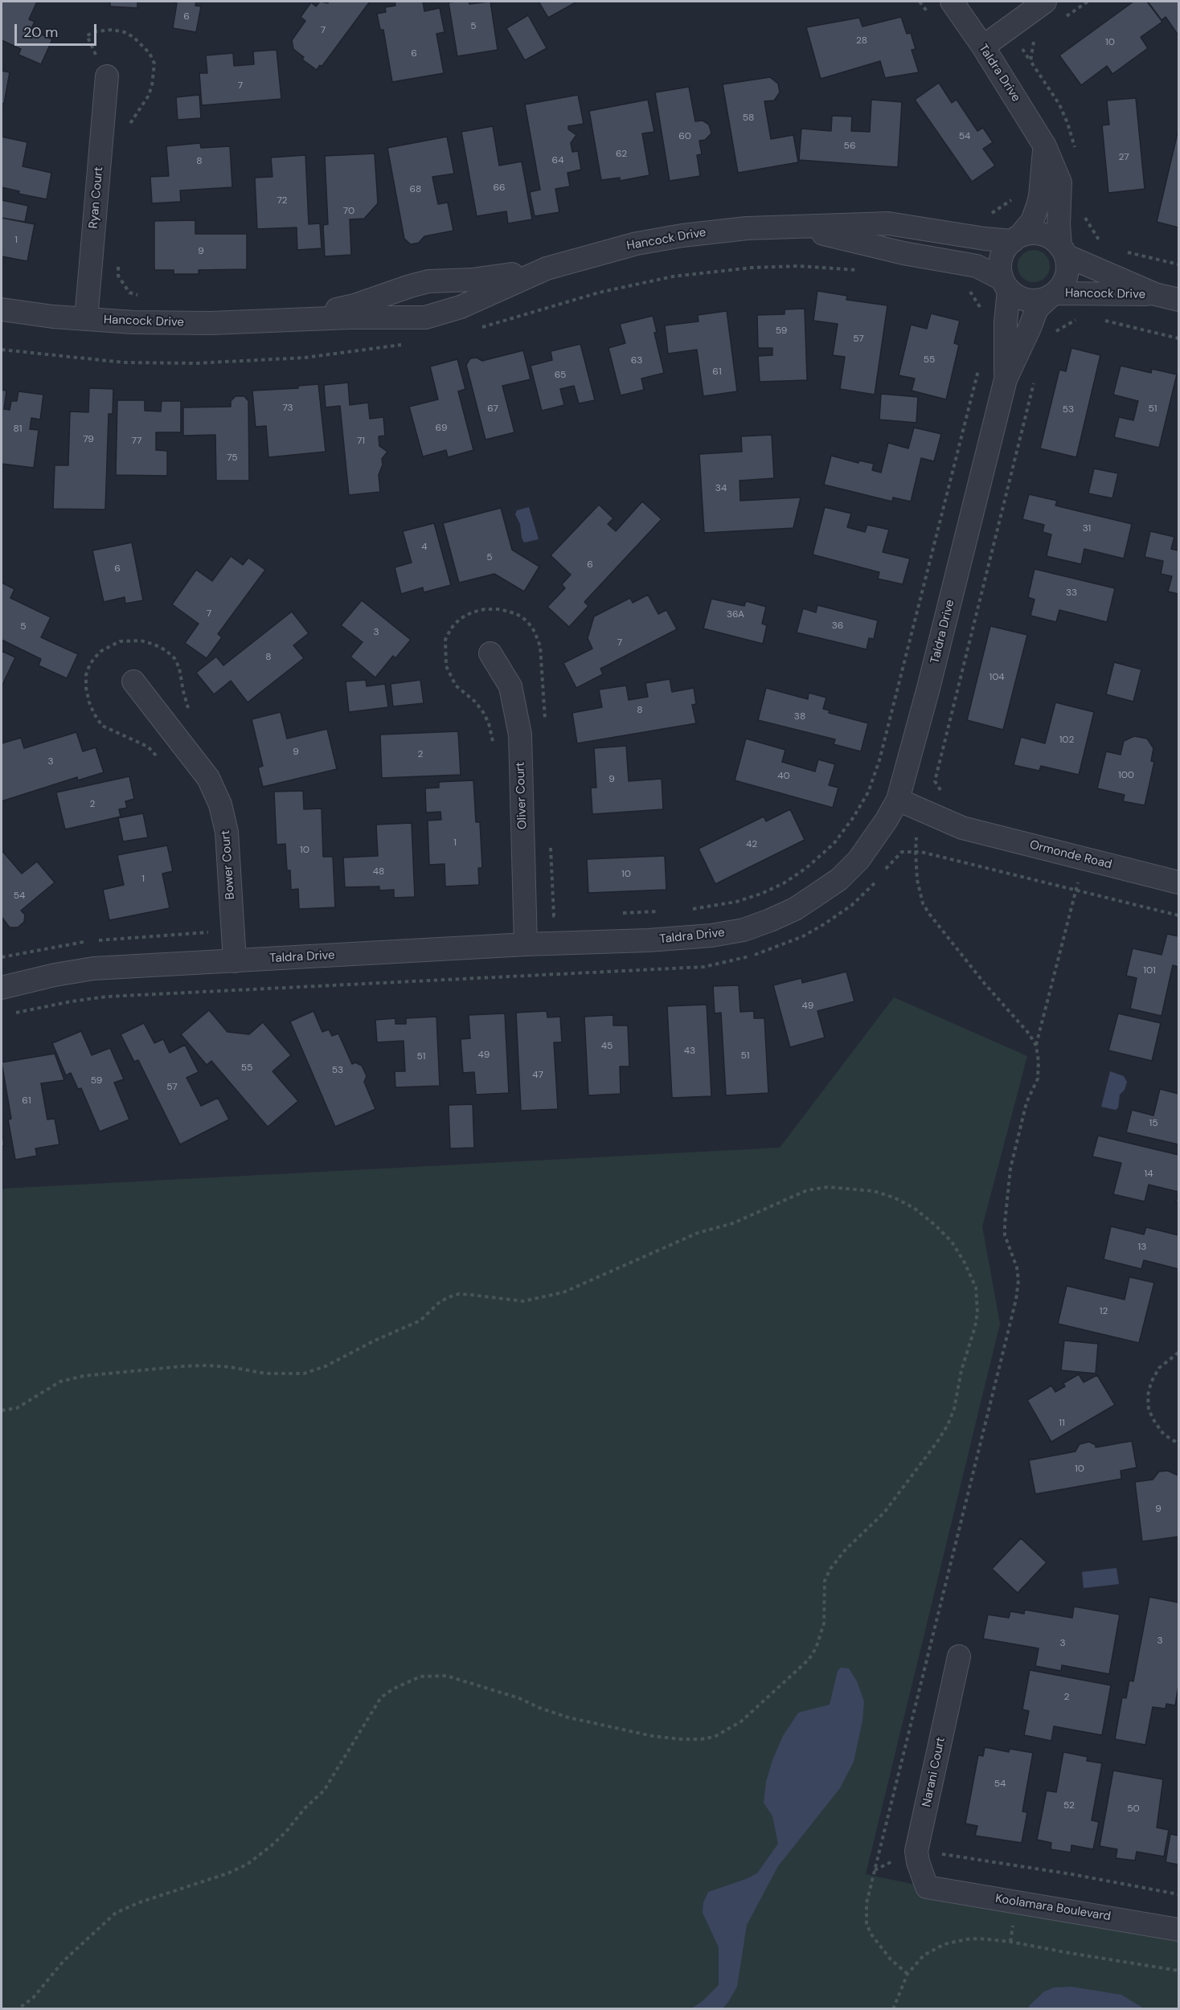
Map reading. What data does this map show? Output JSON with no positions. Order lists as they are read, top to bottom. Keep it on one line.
{"streets":{"street":["Taldra Drive","Ryan Court","Hancock Drive","Oliver Court","Ormonde Road","Bower Court","Narani Court","Koolamara Boulevard"]},"crossings":[["Taldra Drive","Hancock Drive"],["Taldra Drive","Oliver Court"],["Taldra Drive","Ormonde Road"],["Taldra Drive","Bower Court"],["Ryan Court","Hancock Drive"],["Narani Court","Koolamara Boulevard"]],"house_numbers":["6","5","7","28","10","6","7","58","60","54","56","62","27","64","8","66","68","72","70","1","9","59","57","55","63","61","65","73","67","51","53","69","81","79","77","71","75","34","31","4","5","6","6","33","7","36A","36","5","3","7","8","104","8","38","102","9","2","3","100","40","9","2","1","42","10","48","10","1","54","101","49","45","43","49","51","51","55","53","47","59","57","61","15","14","13","12","11","10","9","3","3","2","54","52","50"],"scale_bar":"20 m"}
